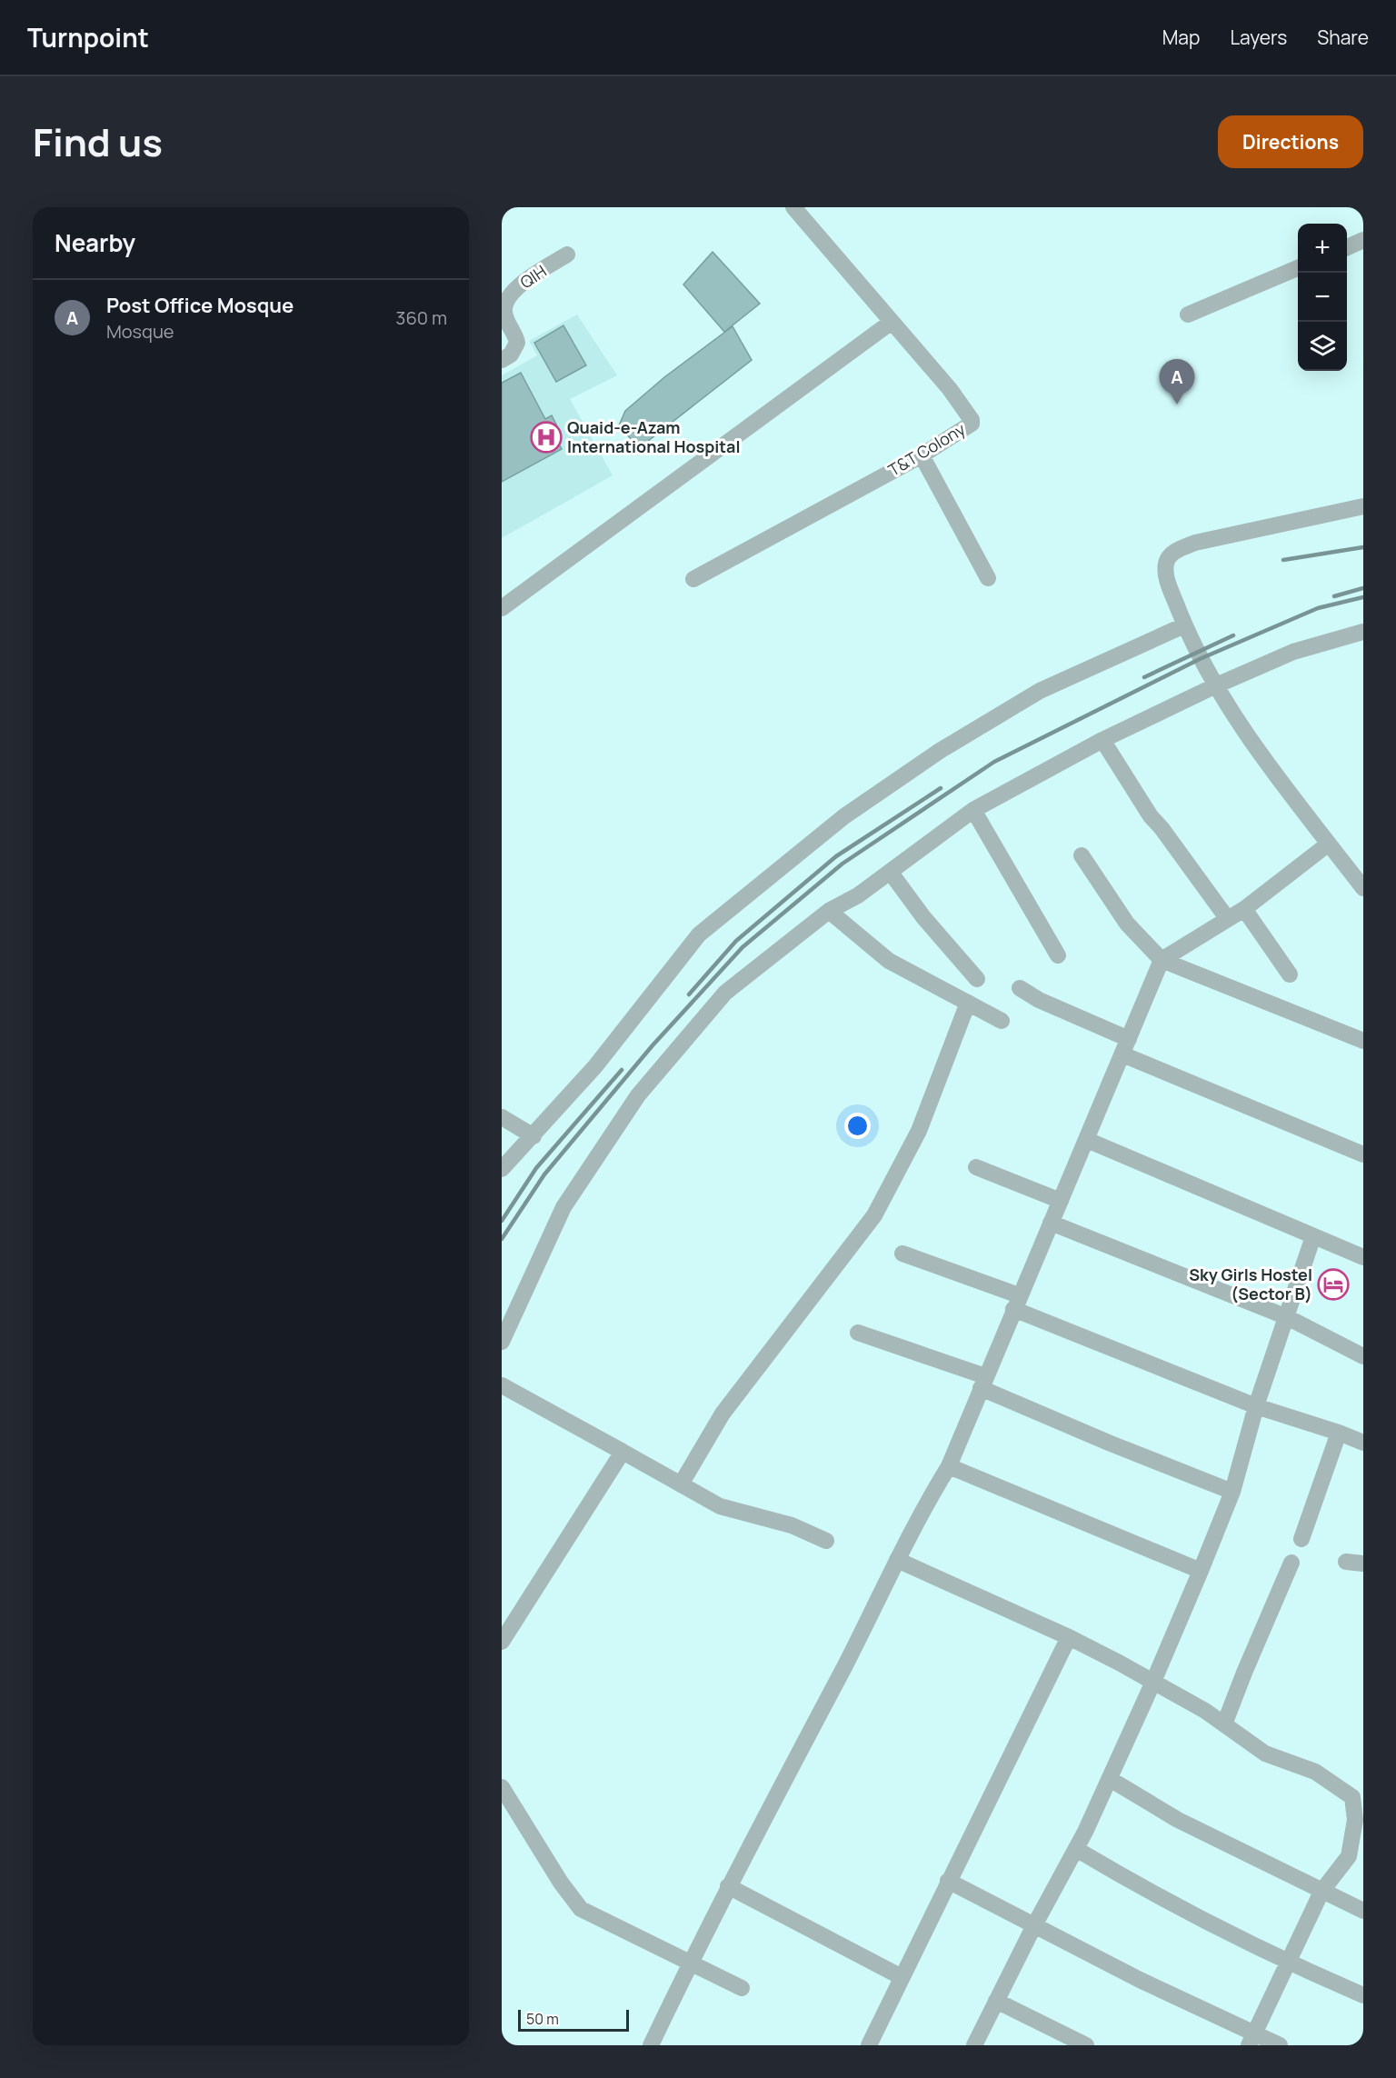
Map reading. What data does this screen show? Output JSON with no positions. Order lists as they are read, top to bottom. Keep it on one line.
{"streets":{"street":["QIH","T&T Colony"]},"places":{"hospital":["Quaid-e-Azam International Hospital"],"hotel":["Sky Girls Hostel (Sector B)"]},"scale_bar":"50 m","page":{"header":"Turnpoint","nav":["Map","Layers","Share"],"title":"Find us","buttons":"Directions","heading":"Nearby","map_buttons":["+","−"],"list":[{"mark":"A","name":"Post Office Mosque","note":"Mosque","value":"360 m"}],"pins":"A","scale":"50 m"}}
